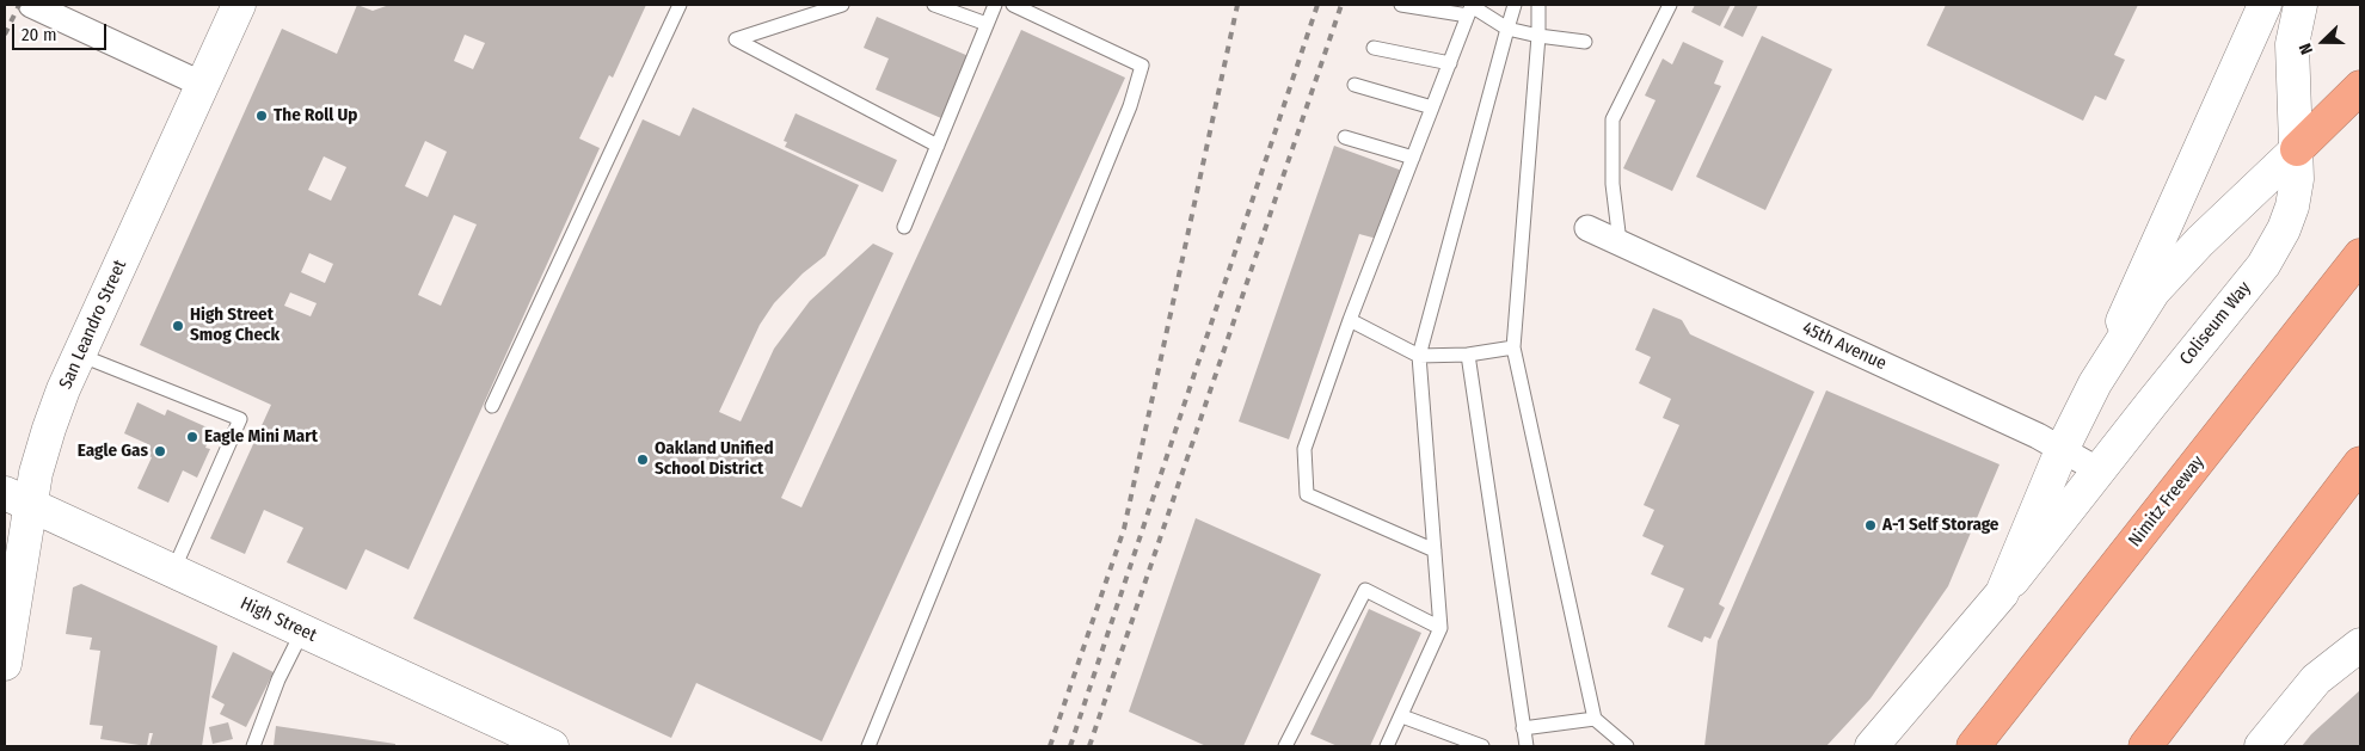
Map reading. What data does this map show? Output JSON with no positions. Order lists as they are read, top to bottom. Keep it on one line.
{"streets":{"highway":["Nimitz Freeway"],"main road":["Coliseum Way","San Leandro Street","High Street"],"street":["45th Avenue"]},"crossings":[["Coliseum Way","45th Avenue"],["San Leandro Street","High Street"]],"places":["The Roll Up","High Street Smog Check","Eagle Mini Mart","Eagle Gas","Oakland Unified School District","A-1 Self Storage"],"scale_bar":"20 m","north":"left"}
